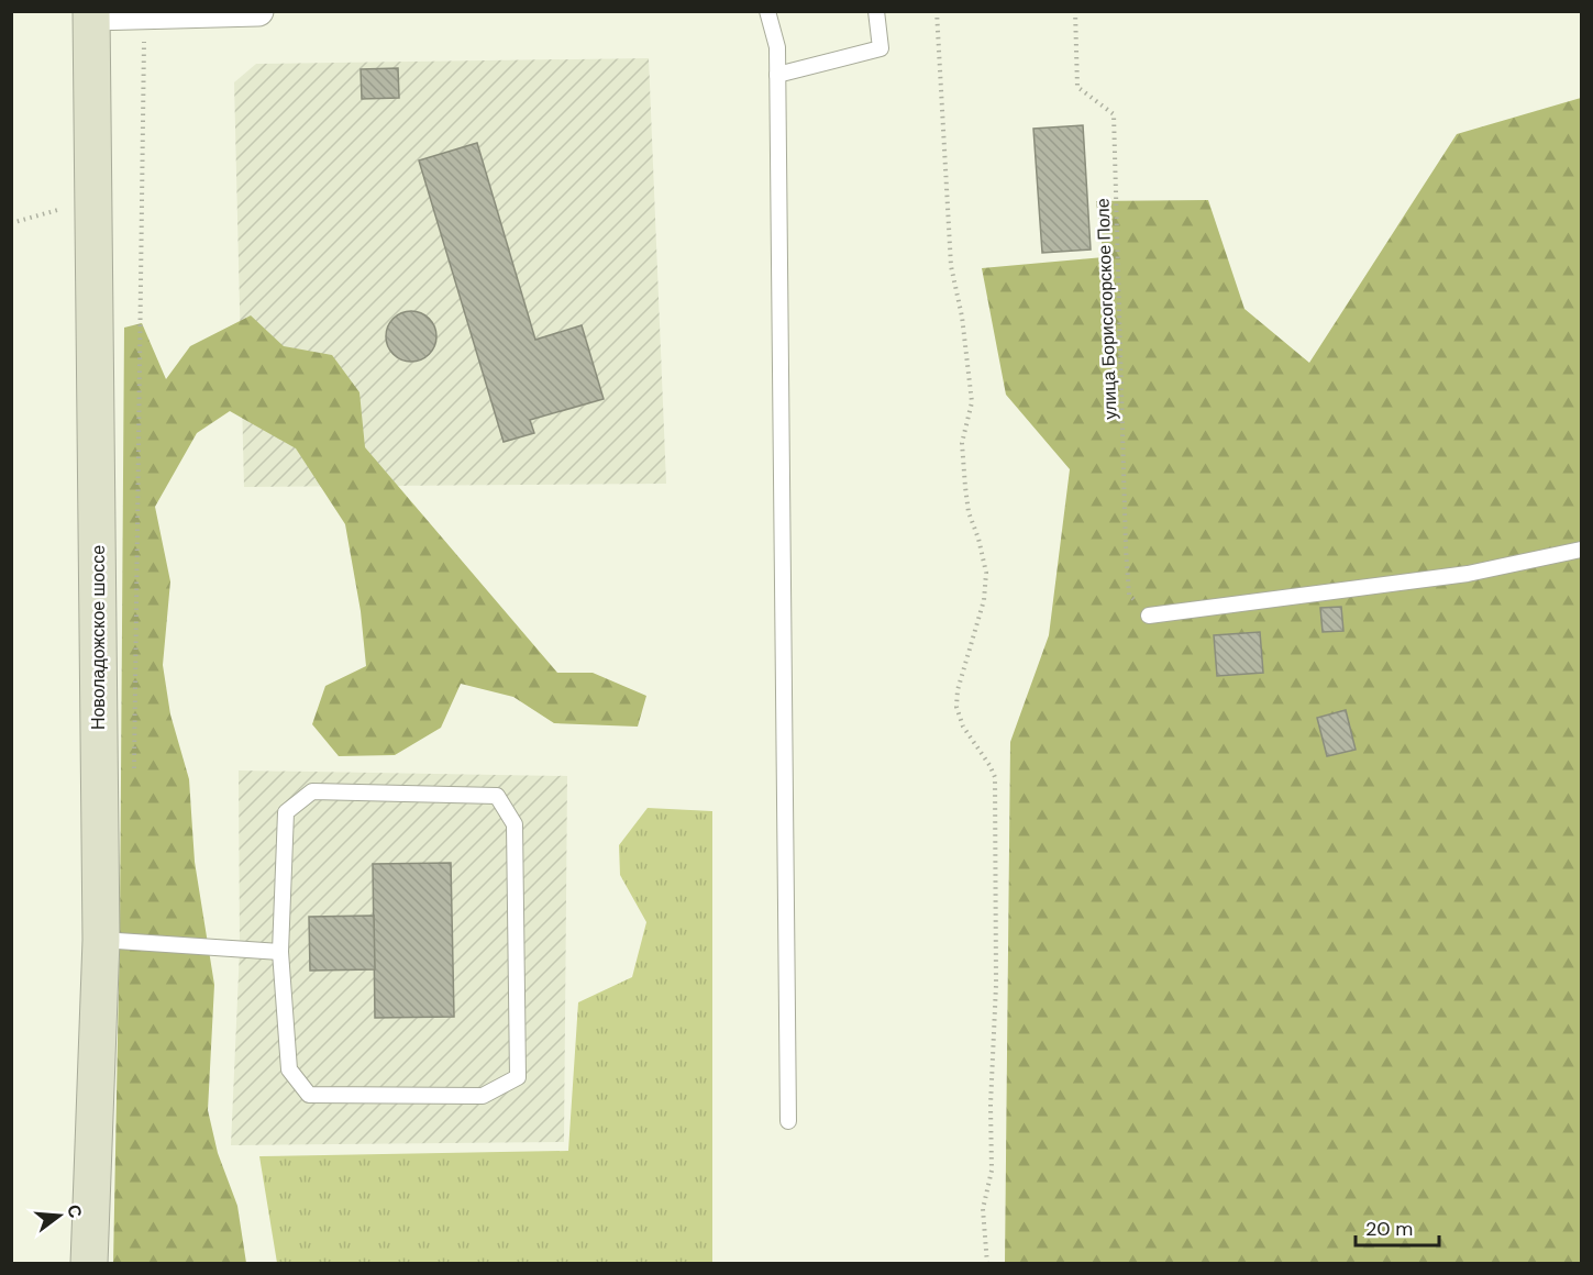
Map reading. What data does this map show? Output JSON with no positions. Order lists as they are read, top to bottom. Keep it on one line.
{"streets":{"main road":["Новоладожское шоссе"],"path":["улица Борисогорское Поле"]},"scale_bar":"20 m","north":"right"}
